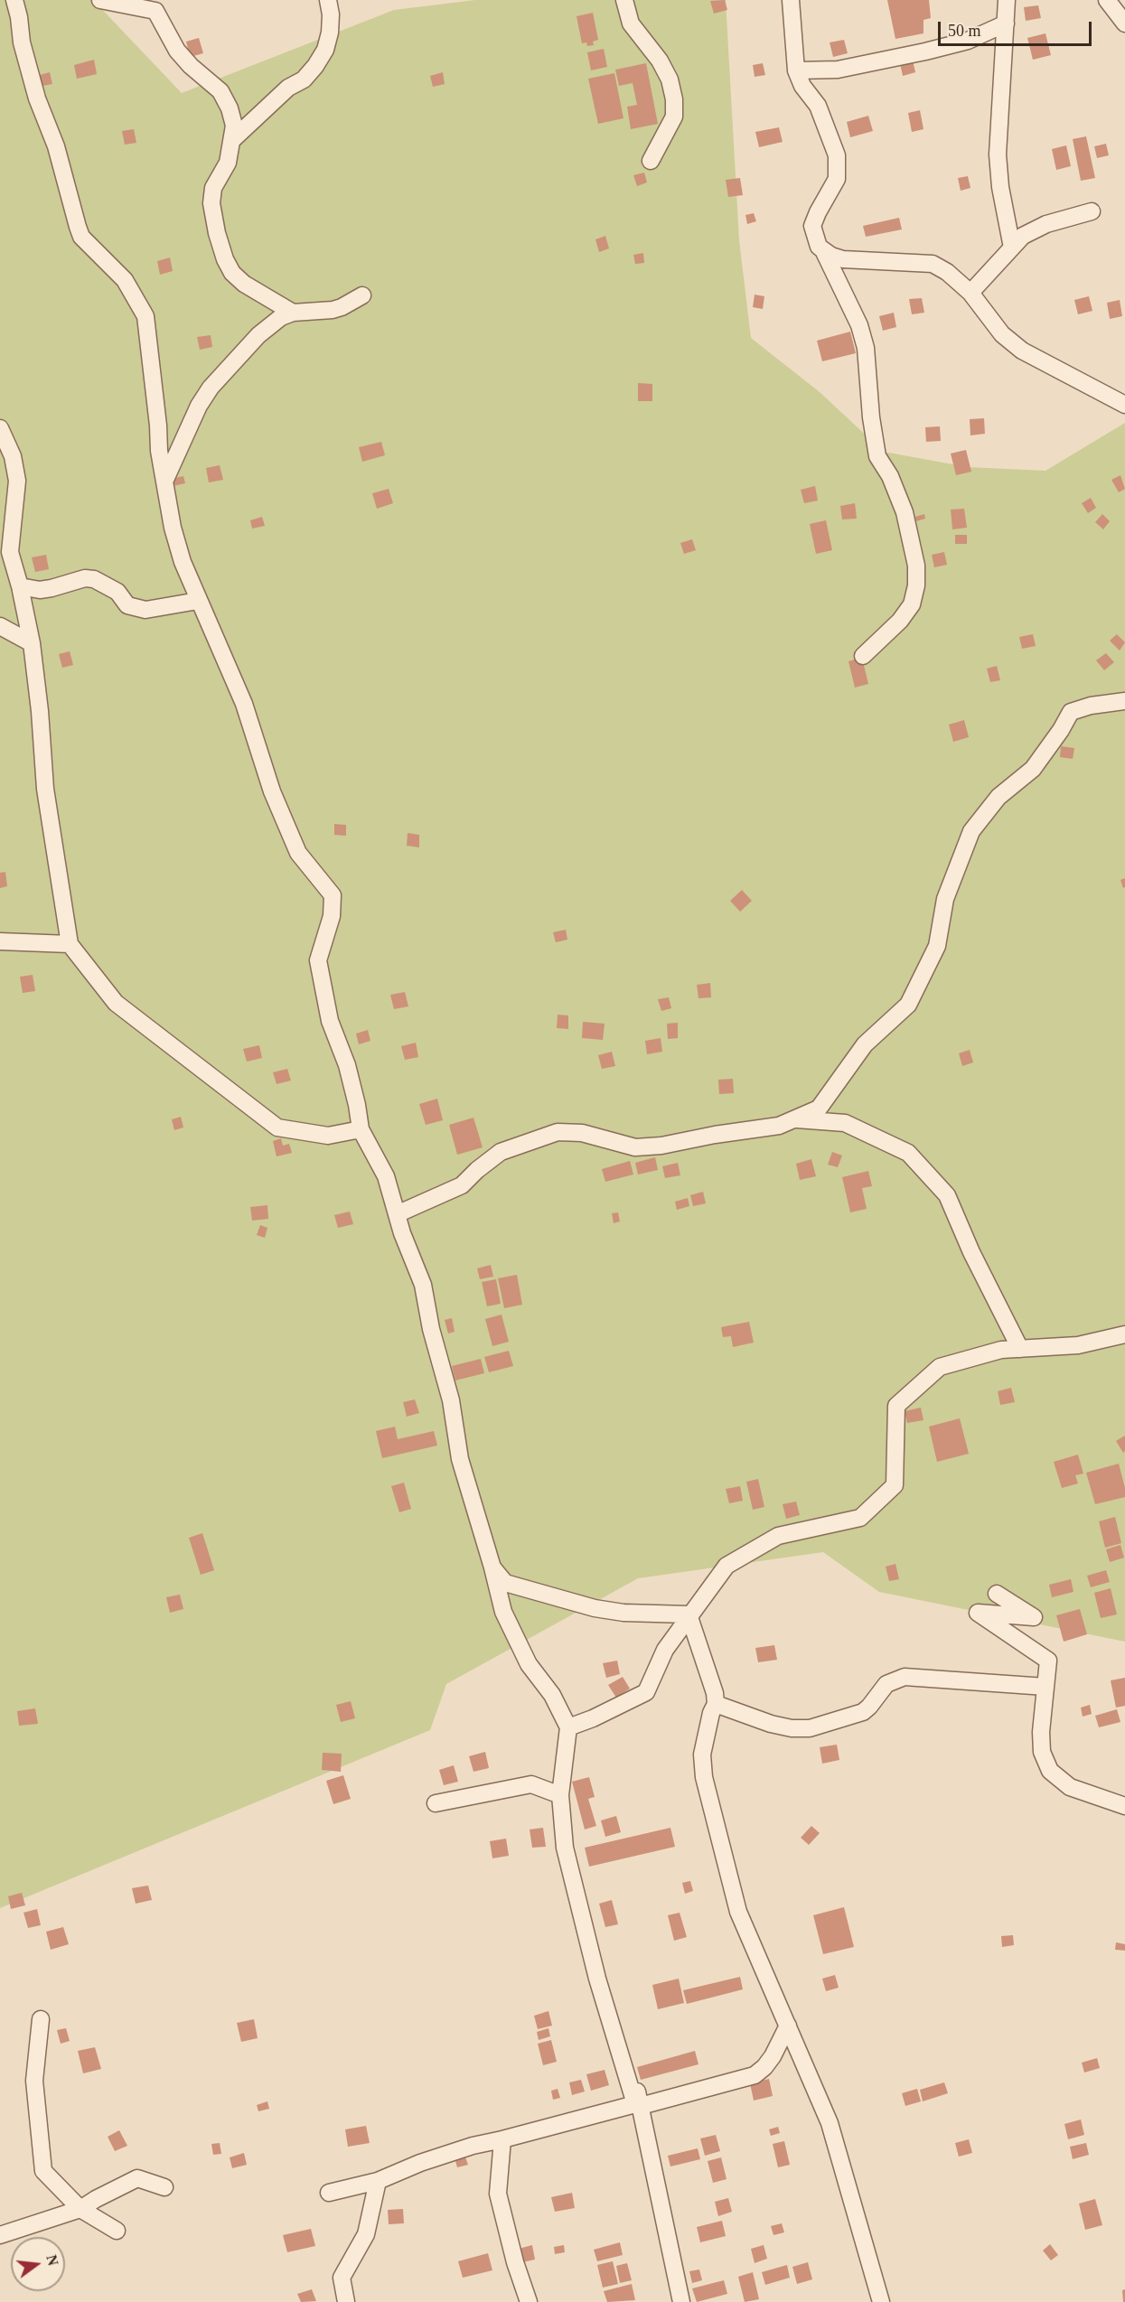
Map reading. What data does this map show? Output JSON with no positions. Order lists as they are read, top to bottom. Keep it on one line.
{"scale_bar":"50 m","north":"right"}
